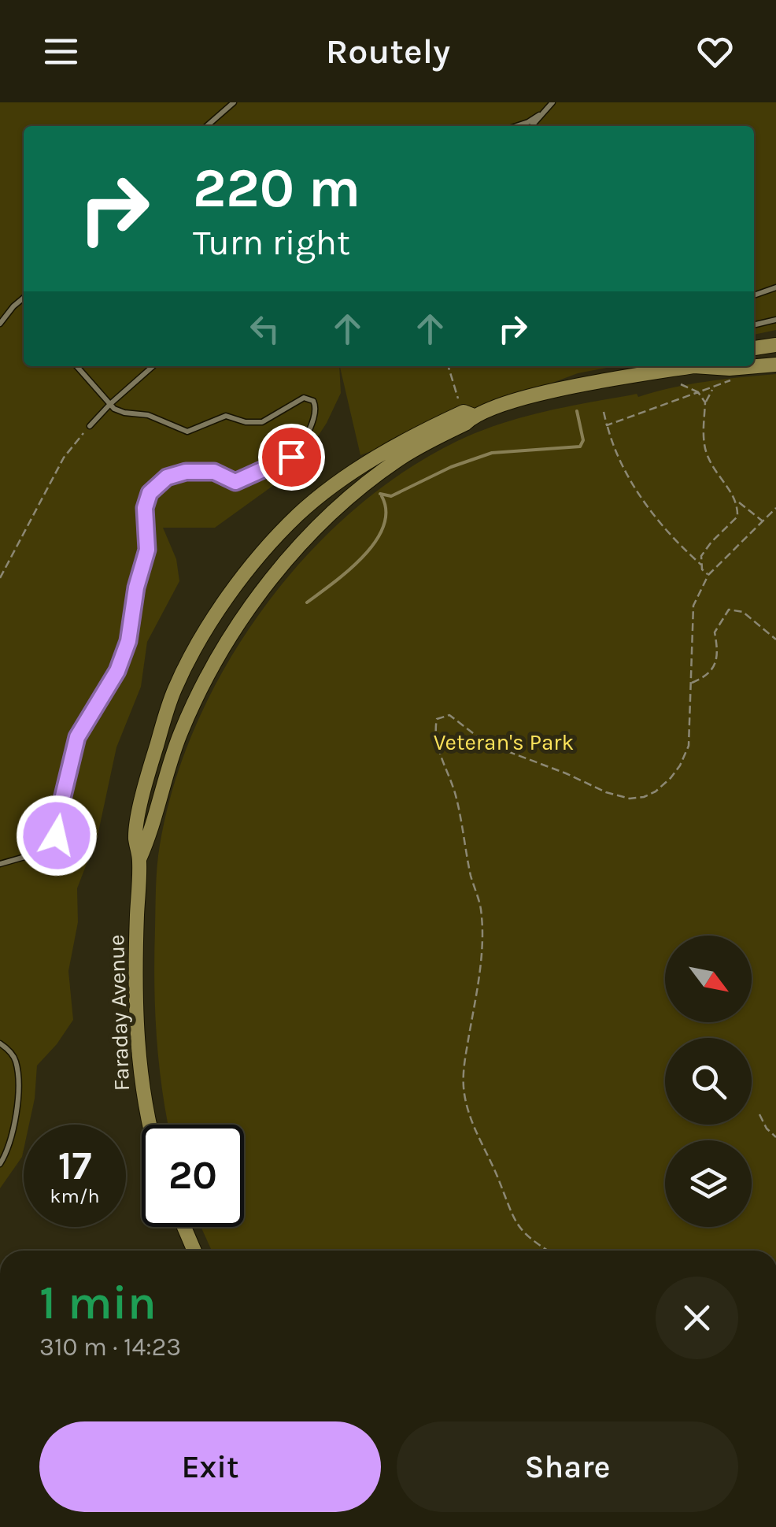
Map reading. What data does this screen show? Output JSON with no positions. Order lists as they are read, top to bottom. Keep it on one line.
{"streets":{"main road":["Faraday Avenue"]},"parks":["Veteran's Park"],"north":"bottom right","page":{"header":"Routely","turn":["220 m","Turn right"],"speed":"17 km/h","limit":"20","heading":["1 min","310 m · 14:23"],"buttons":["Exit","Share"]}}
